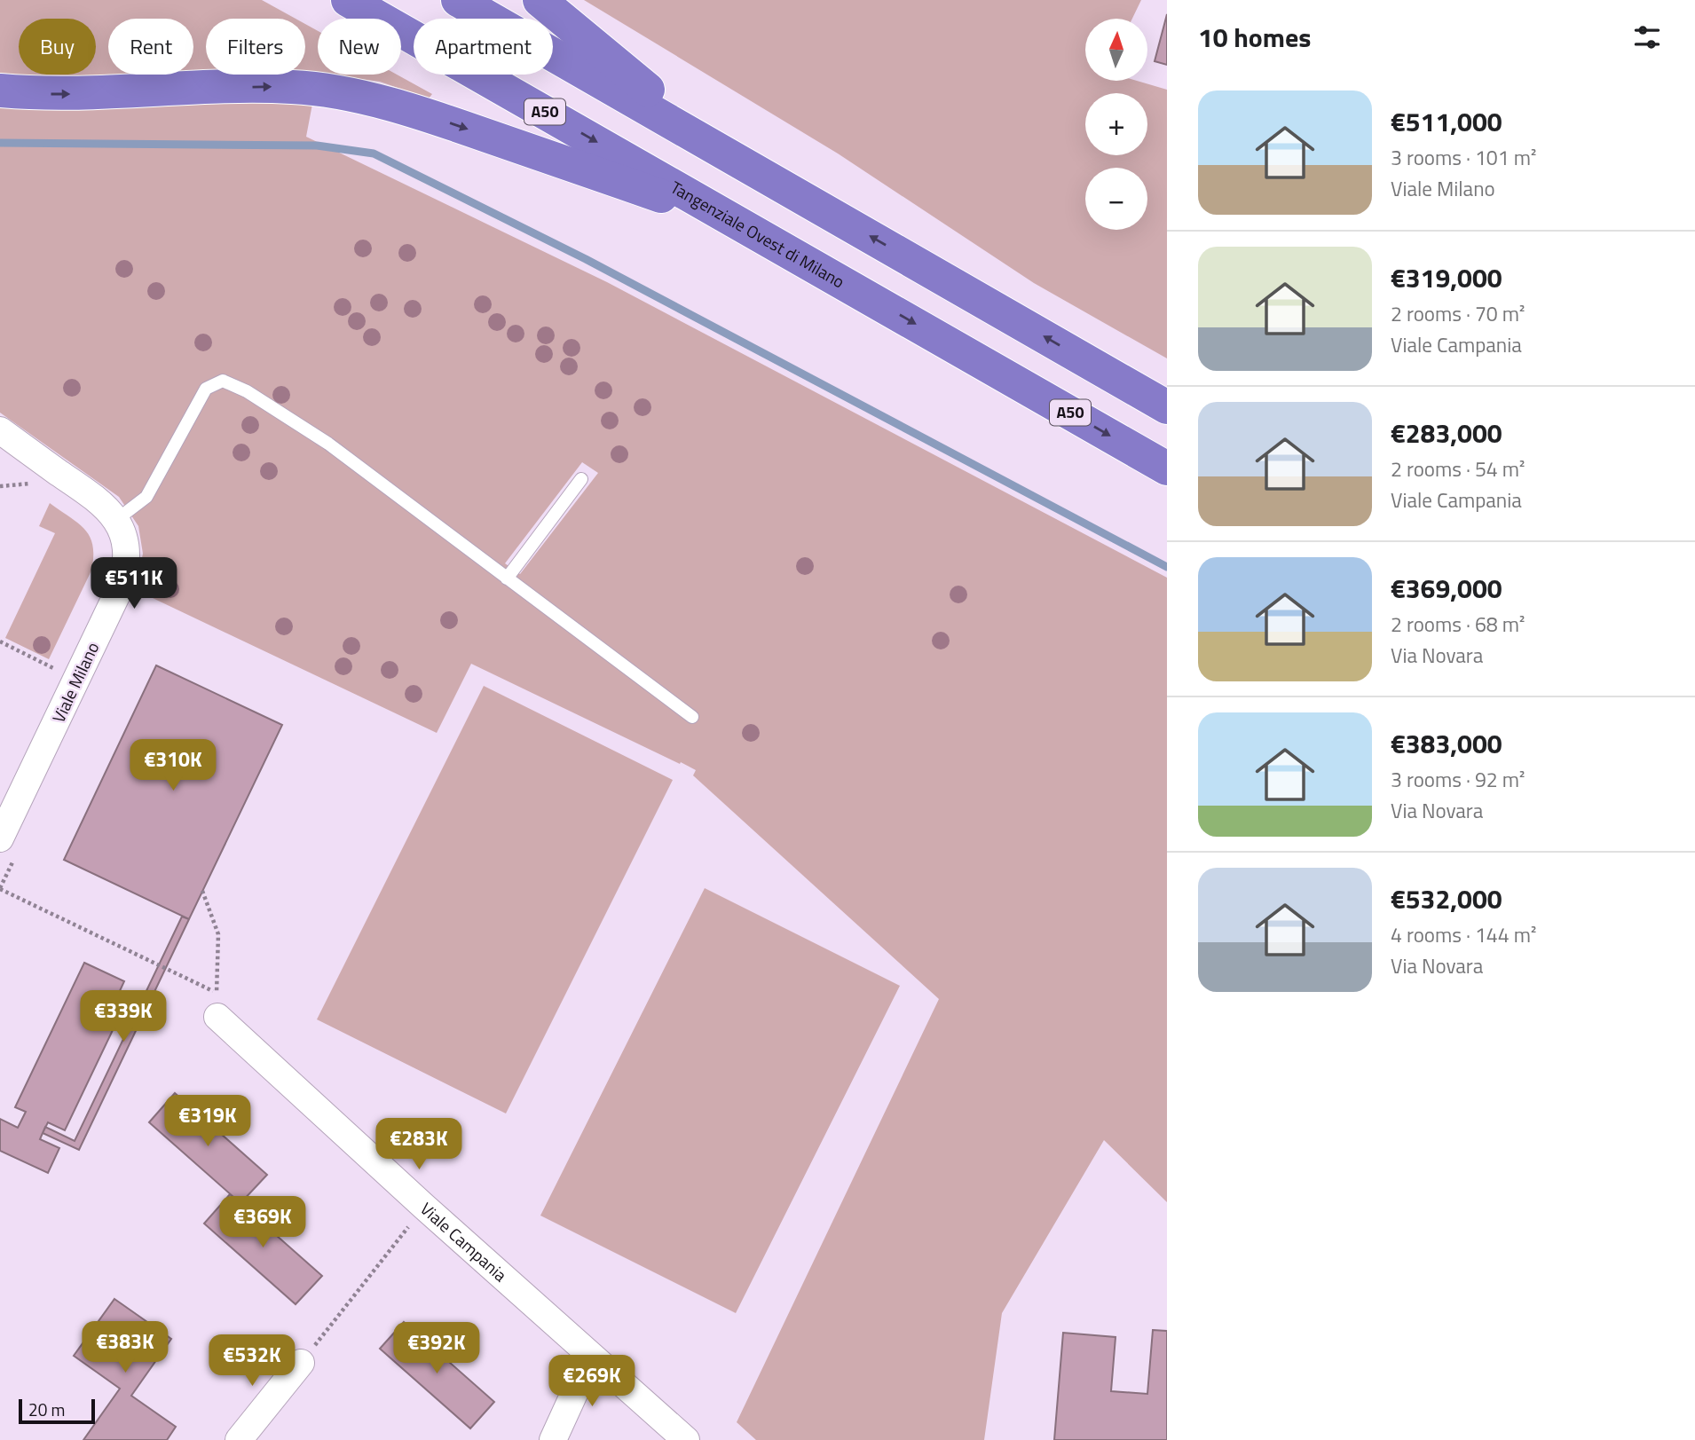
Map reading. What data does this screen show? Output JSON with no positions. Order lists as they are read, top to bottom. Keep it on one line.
{"streets":{"highway":["A50","Tangenziale Ovest di Milano"],"street":["Viale Milano","Viale Campania"]},"scale_bar":"20 m","north":"top","page":{"heading":"10 homes","map_buttons":["+","−"],"chip":["Buy","Rent","Filters","New","Apartment"],"list":[{"name":"€511,000","note":"3 rooms · 101 m² · Viale Milano"},{"name":"€319,000","note":"2 rooms · 70 m² · Viale Campania"},{"name":"€283,000","note":"2 rooms · 54 m² · Viale Campania"},{"name":"€369,000","note":"2 rooms · 68 m² · Via Novara"},{"name":"€383,000","note":"3 rooms · 92 m² · Via Novara"},{"name":"€532,000","note":"4 rooms · 144 m² · Via Novara"}],"price":["€511K","€310K","€339K","€319K","€283K","€369K","€383K","€392K","€532K","€269K"],"scale":"20 m"}}
